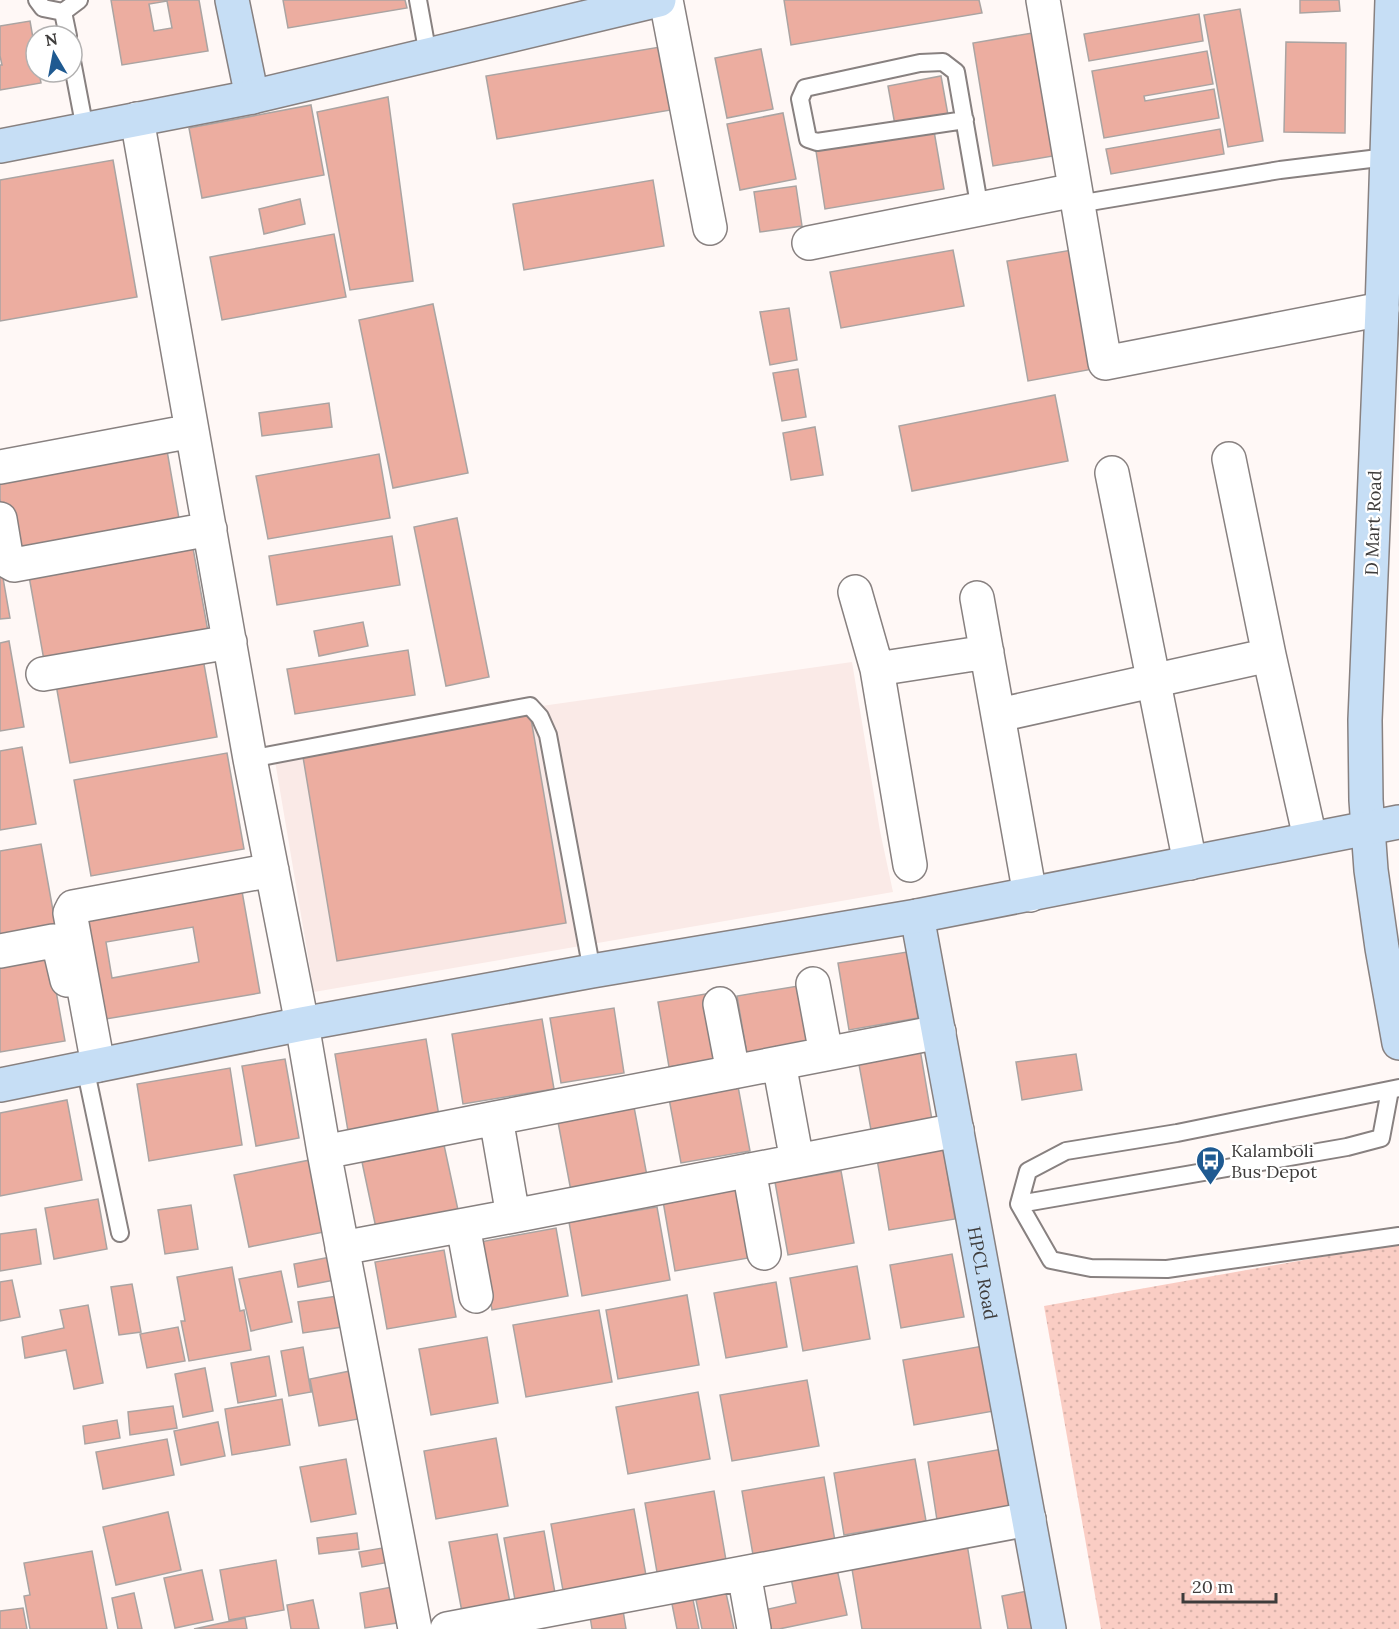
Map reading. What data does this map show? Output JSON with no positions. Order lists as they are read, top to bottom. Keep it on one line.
{"streets":{"street":["D Mart Road","HPCL Road"]},"places":{"bus stop":["Kalamboli Bus Depot"]},"scale_bar":"20 m","north":"top"}
